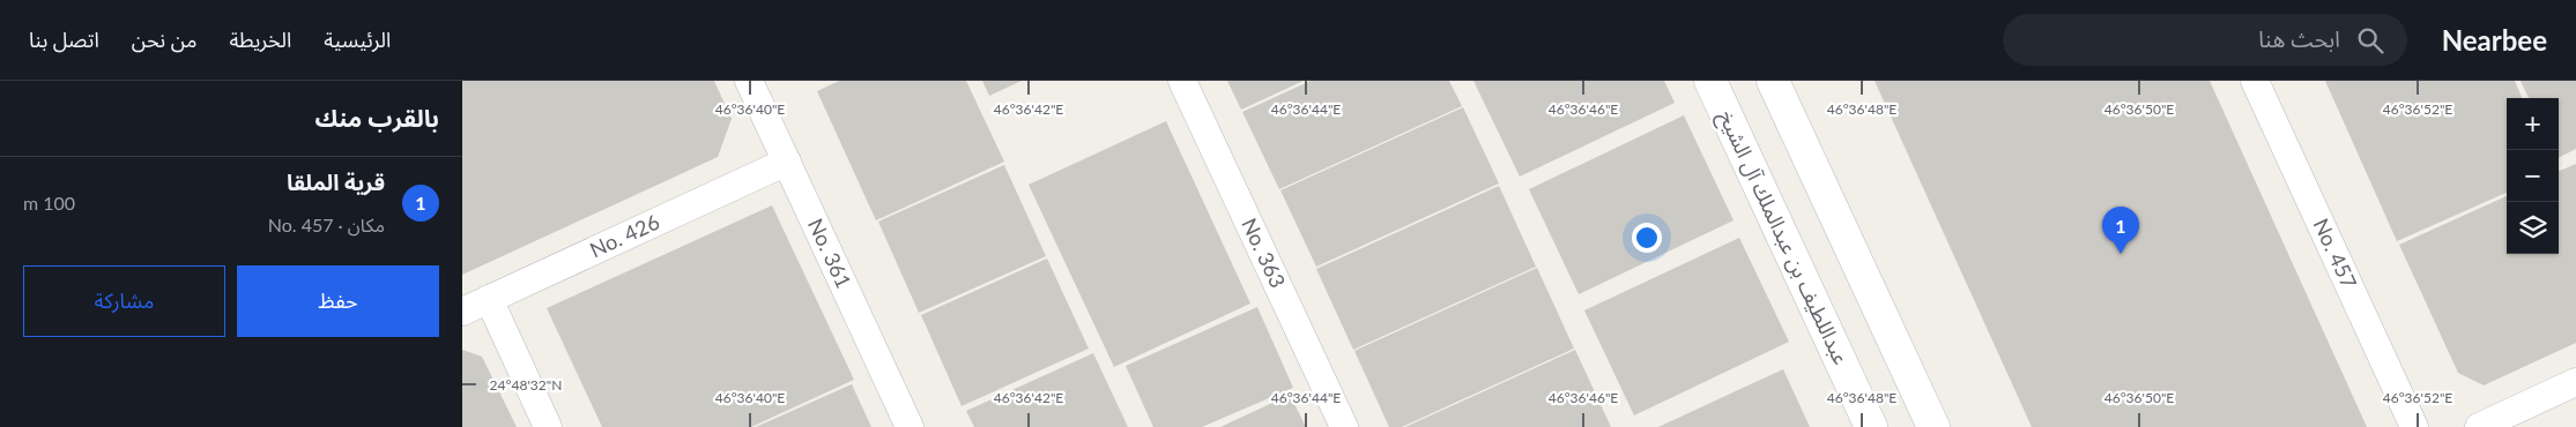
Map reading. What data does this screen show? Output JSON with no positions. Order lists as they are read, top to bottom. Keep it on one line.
{"streets":{"street":["No. 426","عبداللطيف بن عبدالملك آل الشيخ","No. 361","No. 363","No. 457"]},"crossings":[["No. 426","No. 361"]],"page":{"header":"Nearbee","search":"ابحث هنا","nav":["الرئيسية","الخريطة","من نحن","اتصل بنا"],"heading":"بالقرب منك","map_buttons":["+","−"],"list":[{"mark":"1","name":"قرية الملقا","note":"مكان · No. 457","value":"100 m"}],"pins":"1","buttons":["حفظ","مشاركة"]},"coordinates":["46°36'40\"E","46°36'42\"E","46°36'44\"E","46°36'46\"E","46°36'48\"E","46°36'50\"E","46°36'52\"E","24°48'32\"N"]}
